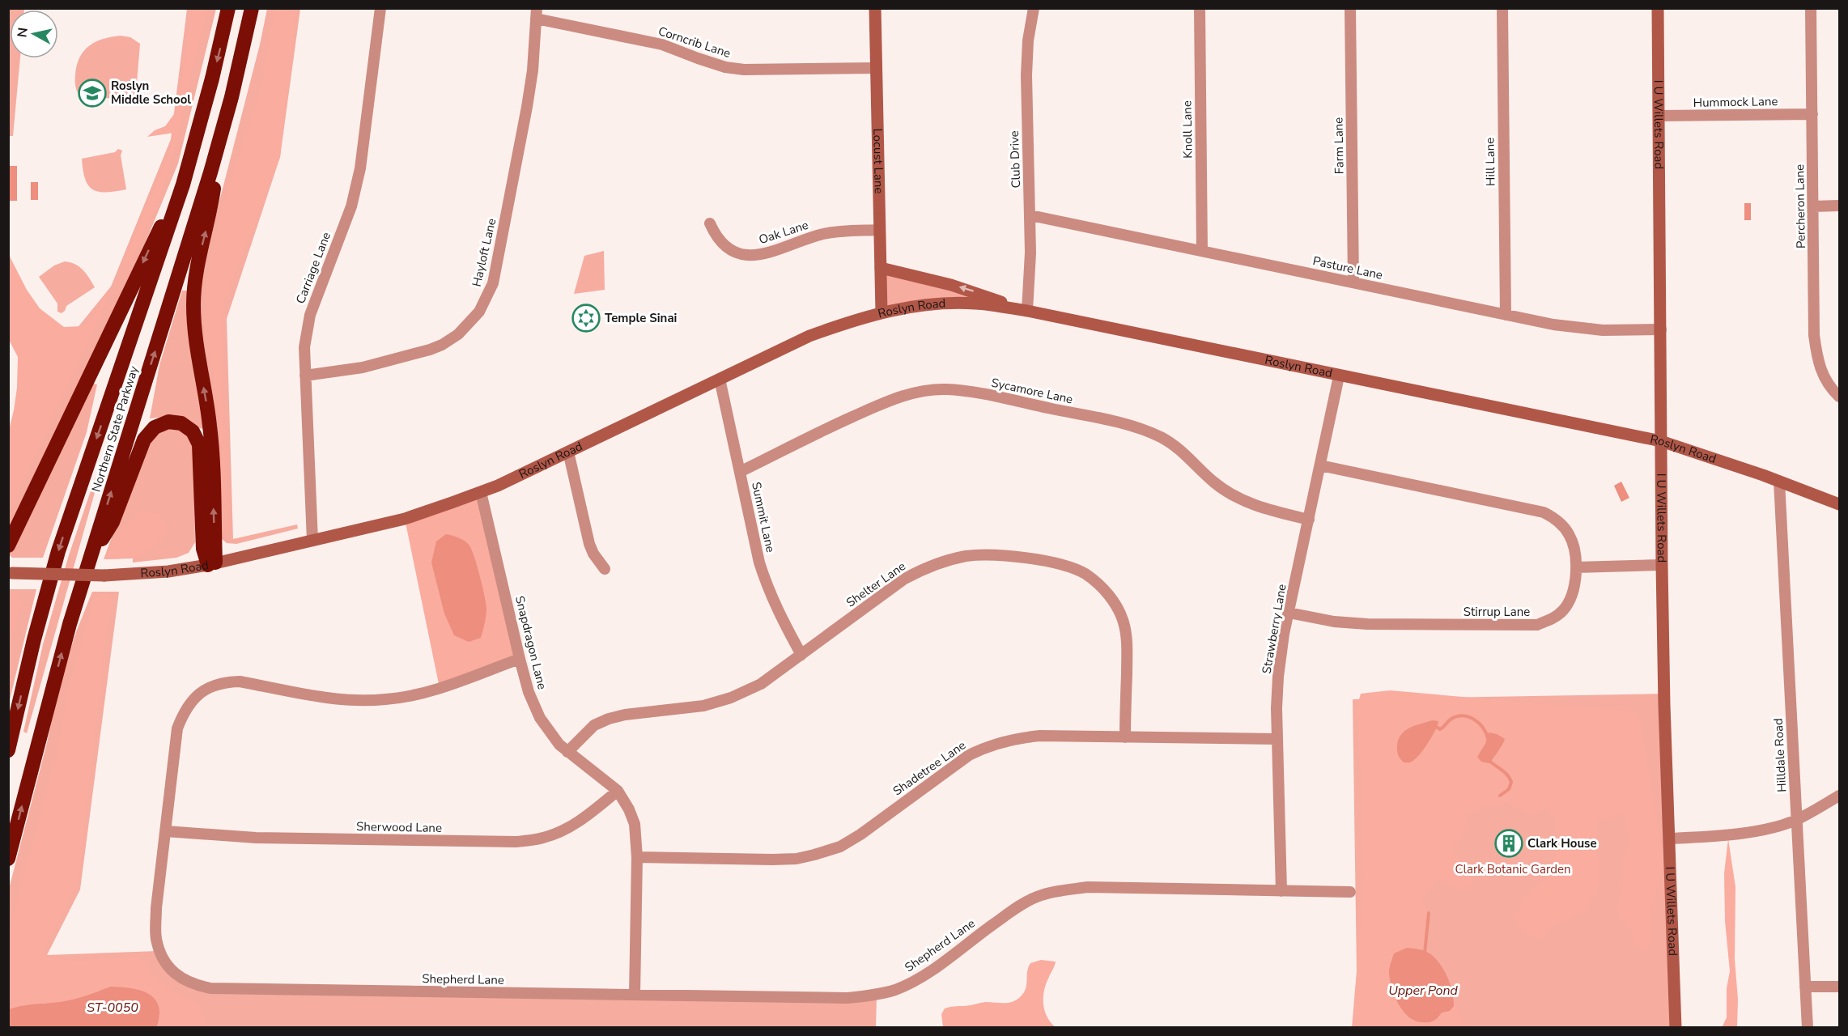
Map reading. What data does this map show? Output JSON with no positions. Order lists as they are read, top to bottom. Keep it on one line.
{"streets":{"highway":["Northern State Parkway"],"main road":["I U Willets Road","Locust Lane","Roslyn Road"],"street":["Corncrib Lane","Hummock Lane","Knoll Lane","Farm Lane","Club Drive","Hill Lane","Percheron Lane","Oak Lane","Hayloft Lane","Carriage Lane","Pasture Lane","Sycamore Lane","Summit Lane","Shelter Lane","Stirrup Lane","Strawberry Lane","Snapdragon Lane","Hilldale Road","Shadetree Lane","Sherwood Lane","Shepherd Lane"]},"crossings":[["Corncrib Lane","Locust Lane"],["Corncrib Lane","Hayloft Lane"],["Hummock Lane","I U Willets Road"],["Hummock Lane","Percheron Lane"],["I U Willets Road","Pasture Lane"],["I U Willets Road","Roslyn Road"],["Knoll Lane","Pasture Lane"],["Farm Lane","Pasture Lane"],["Club Drive","Pasture Lane"],["Club Drive","Roslyn Road"],["Locust Lane","Oak Lane"],["Locust Lane","Roslyn Road"],["Hill Lane","Pasture Lane"],["Hayloft Lane","Carriage Lane"],["Carriage Lane","Roslyn Road"],["Roslyn Road","Summit Lane"],["Roslyn Road","Strawberry Lane"],["Roslyn Road","Snapdragon Lane"],["Roslyn Road","Hilldale Road"],["Sycamore Lane","Summit Lane"],["Sycamore Lane","Strawberry Lane"],["Summit Lane","Shelter Lane"],["Shelter Lane","Snapdragon Lane"],["Shelter Lane","Shadetree Lane"],["Stirrup Lane","Strawberry Lane"],["Strawberry Lane","Shadetree Lane"],["Strawberry Lane","Shepherd Lane"],["Snapdragon Lane","Shadetree Lane"],["Snapdragon Lane","Sherwood Lane"],["Snapdragon Lane","Shepherd Lane"],["Sherwood Lane","Shepherd Lane"]],"water":["Upper Pond","ST-0050"],"parks":["Clark Botanic Garden"],"places":{"school or university":["Roslyn Middle School"],"synagogue":["Temple Sinai"],"building":["Clark House"]},"north":"left"}
